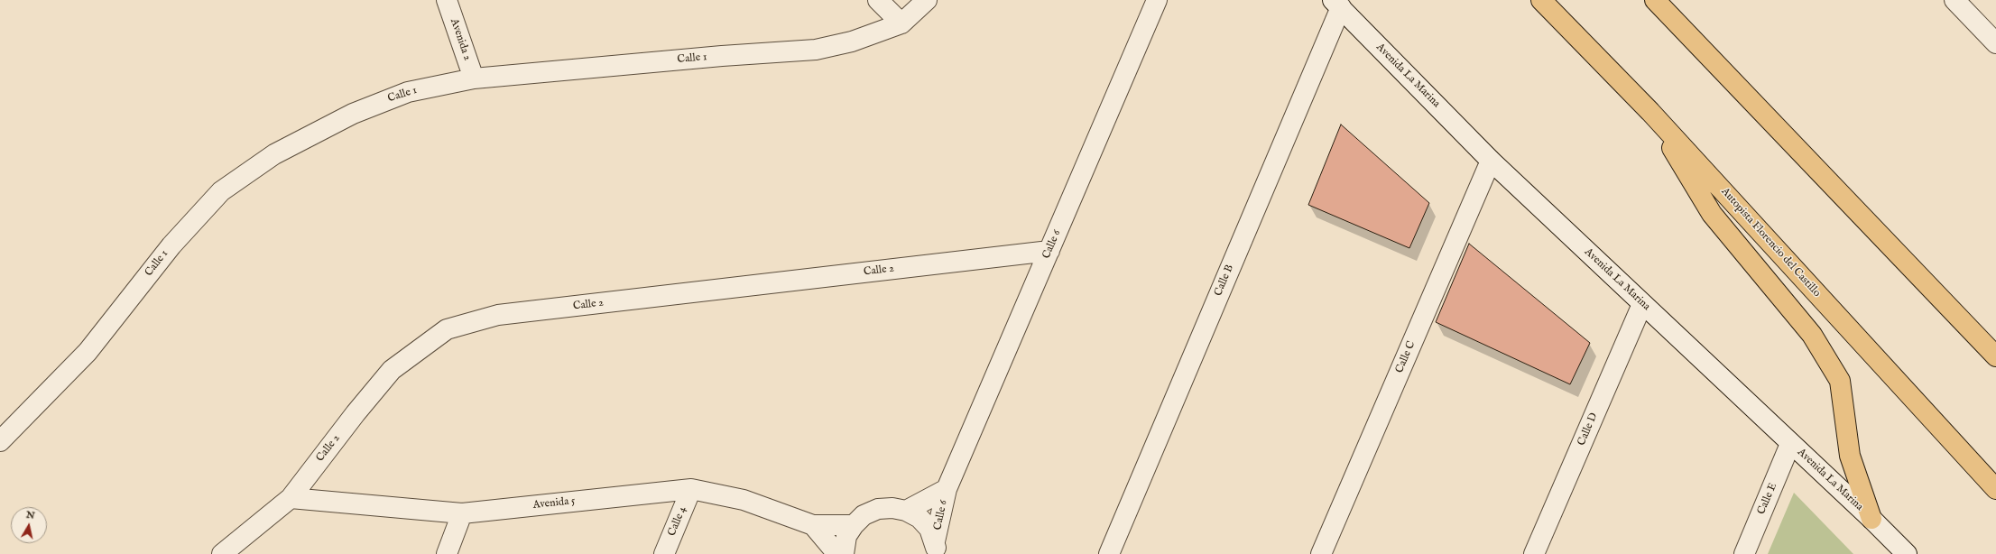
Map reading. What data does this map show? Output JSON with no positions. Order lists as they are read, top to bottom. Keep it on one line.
{"streets":{"highway":["Autopista Florencio del Castillo"],"street":["Avenida 2","Calle 1","Avenida La Marina","Calle 6","Calle 2","Calle B","Calle C","Calle D","Calle E","Avenida 5","Calle 4"]},"crossings":[["Avenida 2","Calle 1"],["Avenida La Marina","Calle B"],["Avenida La Marina","Calle C"],["Avenida La Marina","Calle D"],["Avenida La Marina","Calle E"],["Calle 6","Calle 2"],["Calle 2","Avenida 5"],["Avenida 5","Calle 4"]],"north":"top"}
